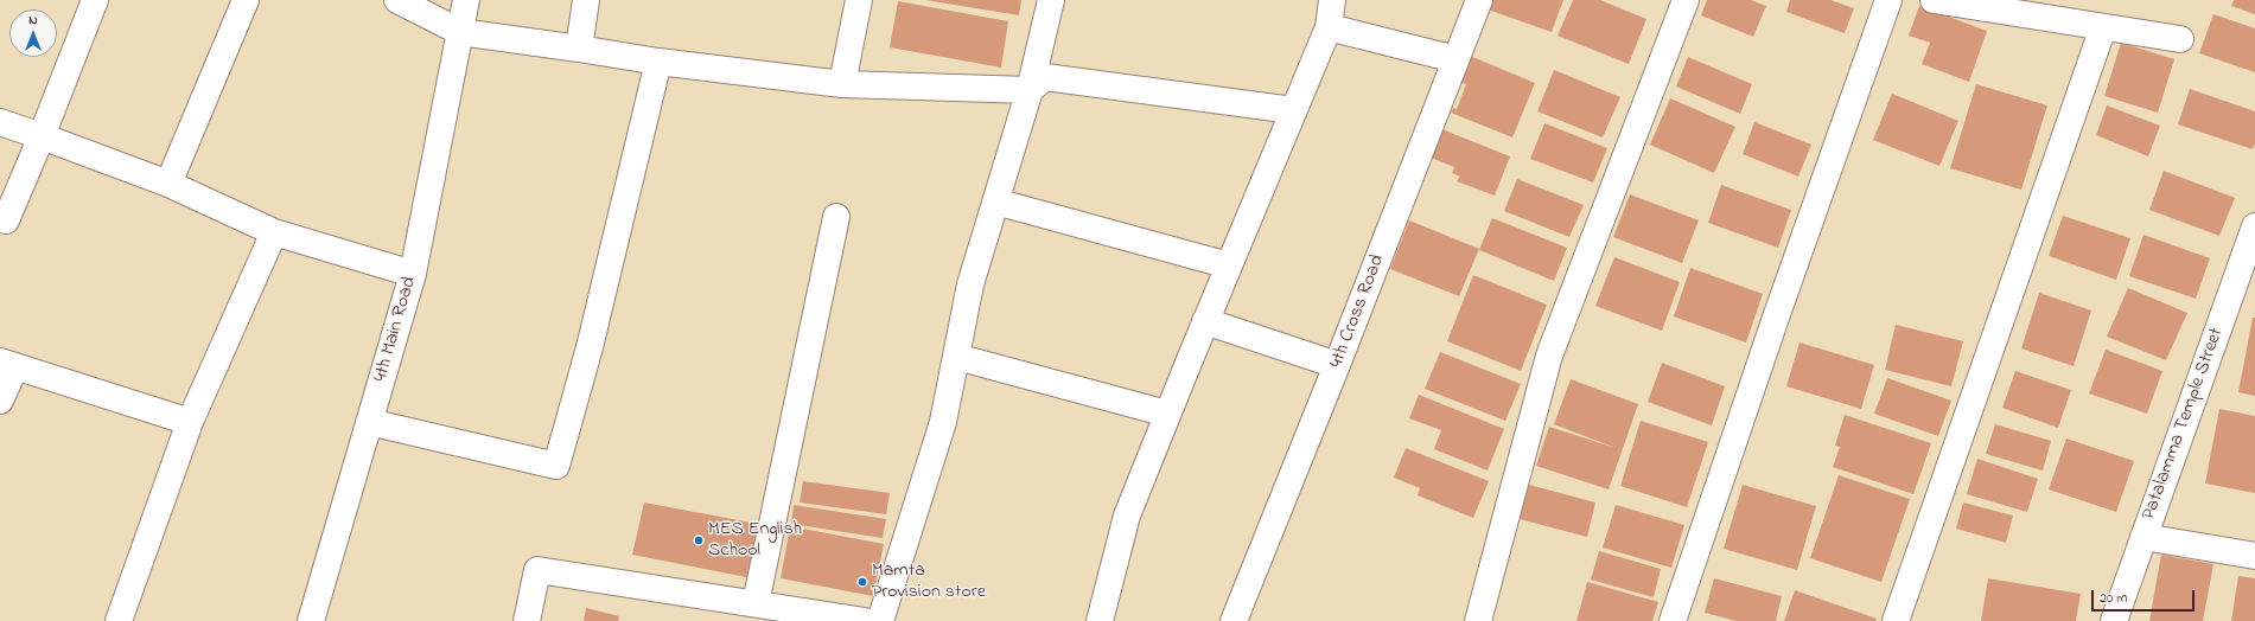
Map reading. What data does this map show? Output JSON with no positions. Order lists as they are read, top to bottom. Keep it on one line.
{"streets":{"street":["4th Cross Road","4th Main Road","Patalamma Temple Street"]},"places":["MES English School","Mamta Provision store"],"scale_bar":"20 m","north":"top"}
